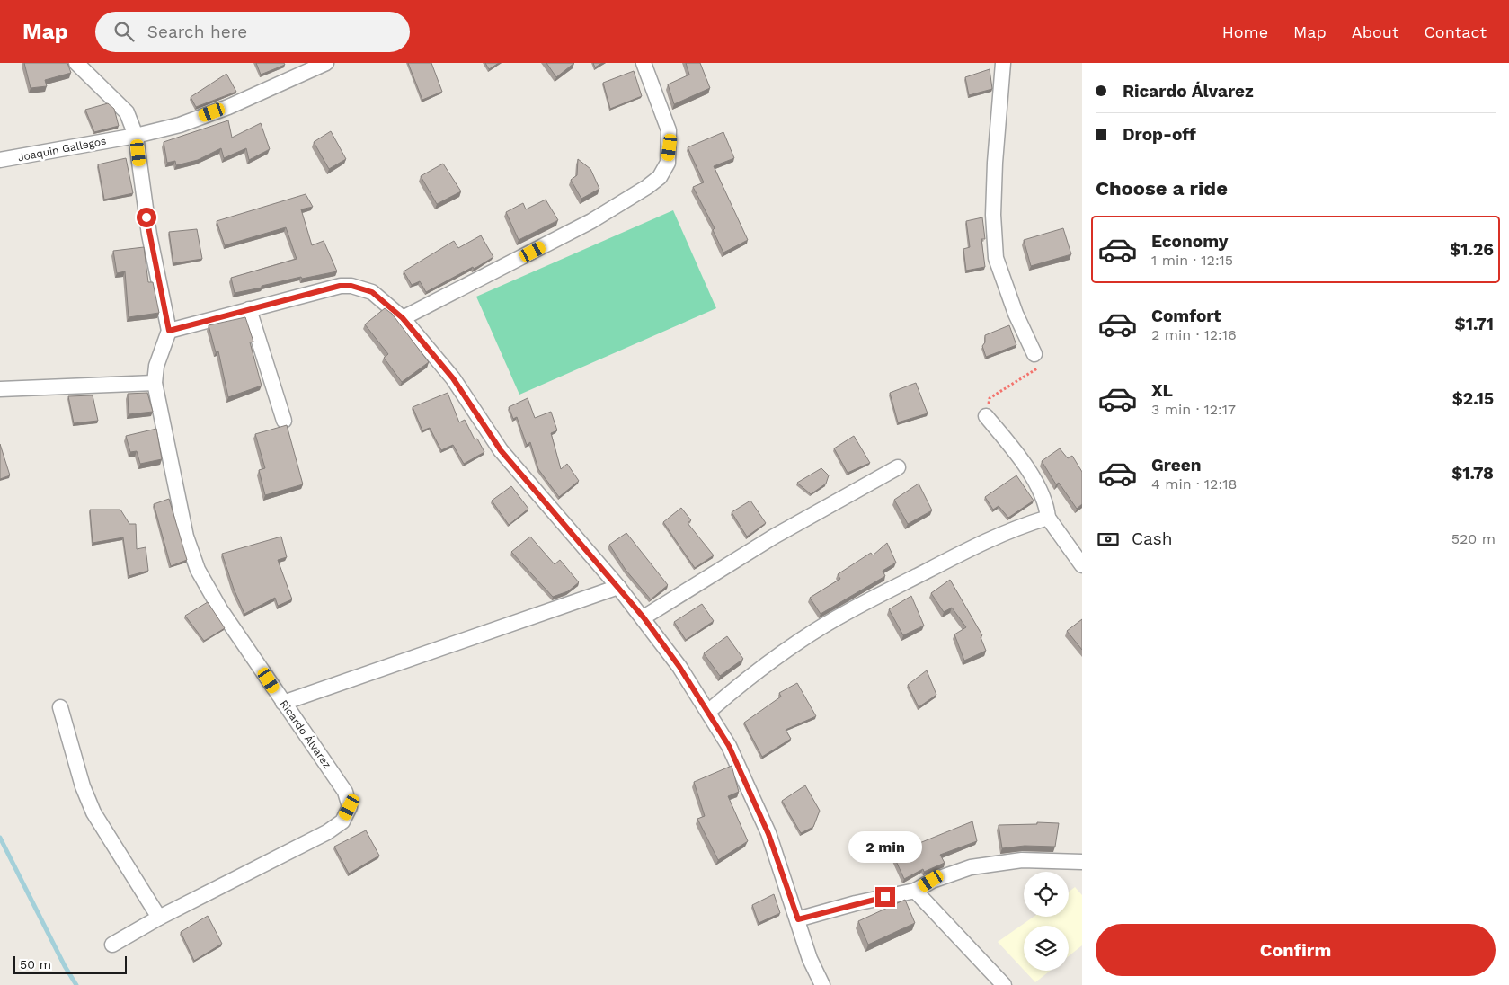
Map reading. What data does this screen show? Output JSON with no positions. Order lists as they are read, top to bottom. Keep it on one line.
{"streets":{"street":["Joaquin Gallegos","Ricardo Álvarez"]},"scale_bar":"50 m","page":{"header":"Map","search":"Search here","nav":["Home","Map","About","Contact"],"banner":["Ricardo Álvarez","Drop-off"],"heading":"Choose a ride","list":[{"name":"Economy","note":"1 min · 12:15","value":"$1.26"},{"name":"Comfort","note":"2 min · 12:16","value":"$1.71"},{"name":"XL","note":"3 min · 12:17","value":"$2.15"},{"name":"Green","note":"4 min · 12:18","value":"$1.78"}],"pay":["Cash","520 m"],"bubble":"2 min","buttons":"Confirm","scale":"50 m"}}
